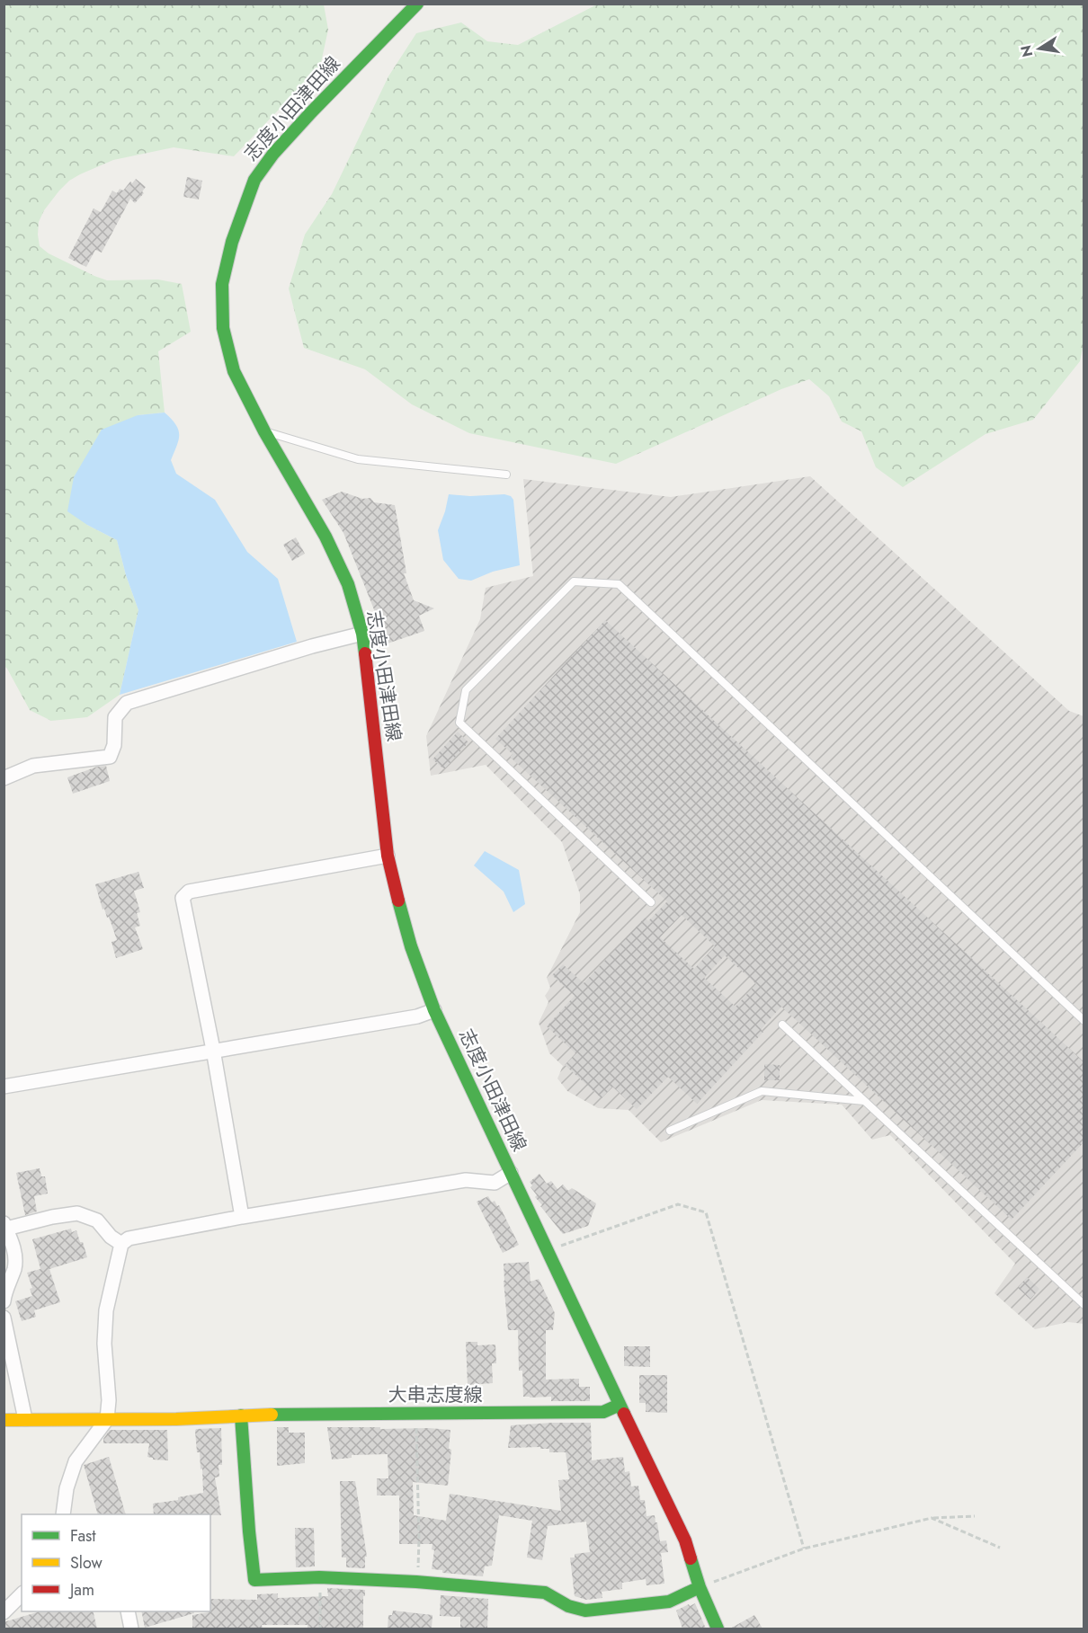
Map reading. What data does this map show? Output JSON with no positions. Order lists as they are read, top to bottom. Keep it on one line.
{"streets":{"main road":["志度小田津田線","大串志度線"]},"crossings":[["志度小田津田線","大串志度線"]],"legend":["Fast","Slow","Jam"],"north":"left"}
